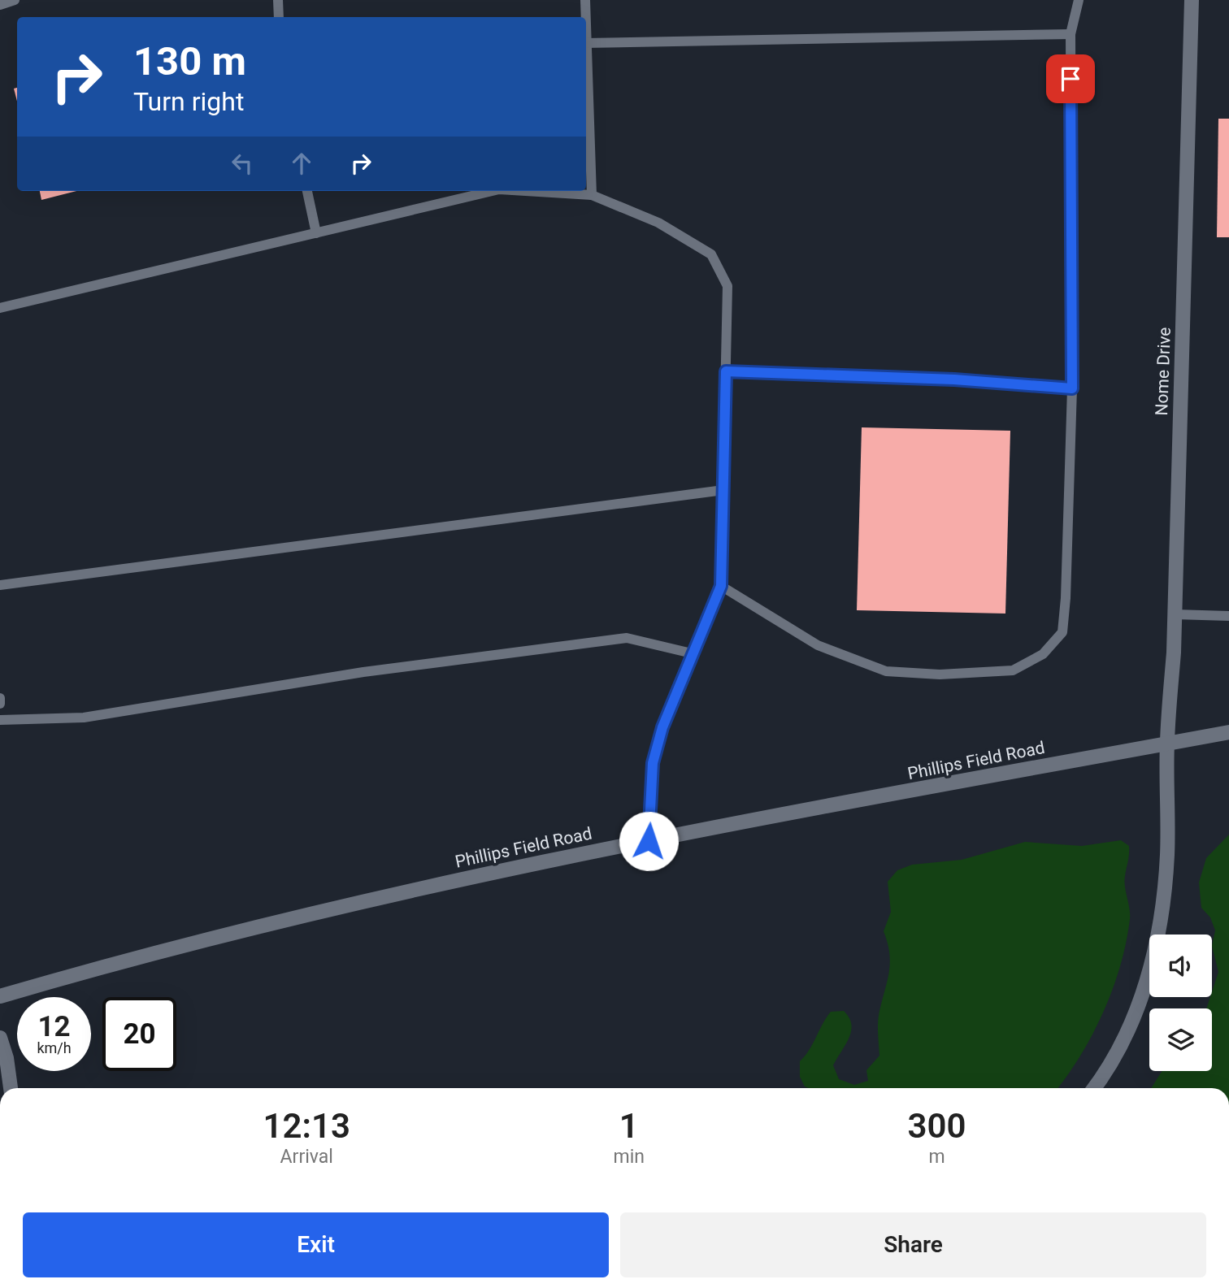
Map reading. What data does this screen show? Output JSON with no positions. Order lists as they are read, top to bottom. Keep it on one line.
{"streets":{"street":["Nome Drive","Phillips Field Road"]},"crossings":[["Nome Drive","Phillips Field Road"]],"page":{"turn":["130 m","Turn right"],"speed":"12 km/h","limit":"20","eta":["12:13","Arrival","1","min","300","m"],"buttons":["Exit","Share"]}}
